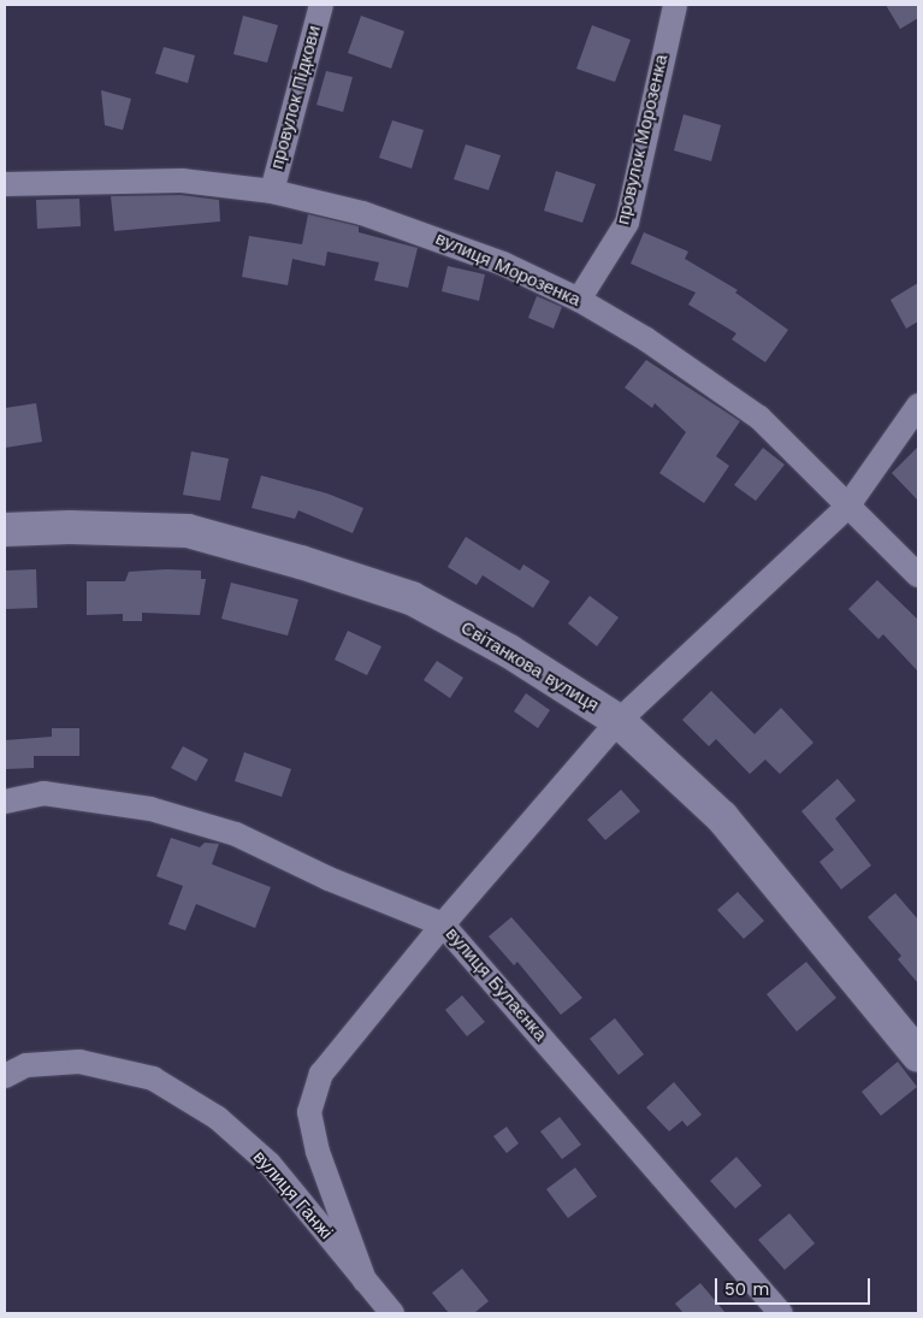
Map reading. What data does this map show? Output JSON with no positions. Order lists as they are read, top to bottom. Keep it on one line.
{"streets":{"street":["провулок Підкови","провулок Морозенка","вулиця Морозенка","Світанкова вулиця","вулиця Булаєнка","вулиця Ганжі"]},"crossings":[["провулок Підкови","вулиця Морозенка"],["провулок Морозенка","вулиця Морозенка"]],"scale_bar":"50 m"}
